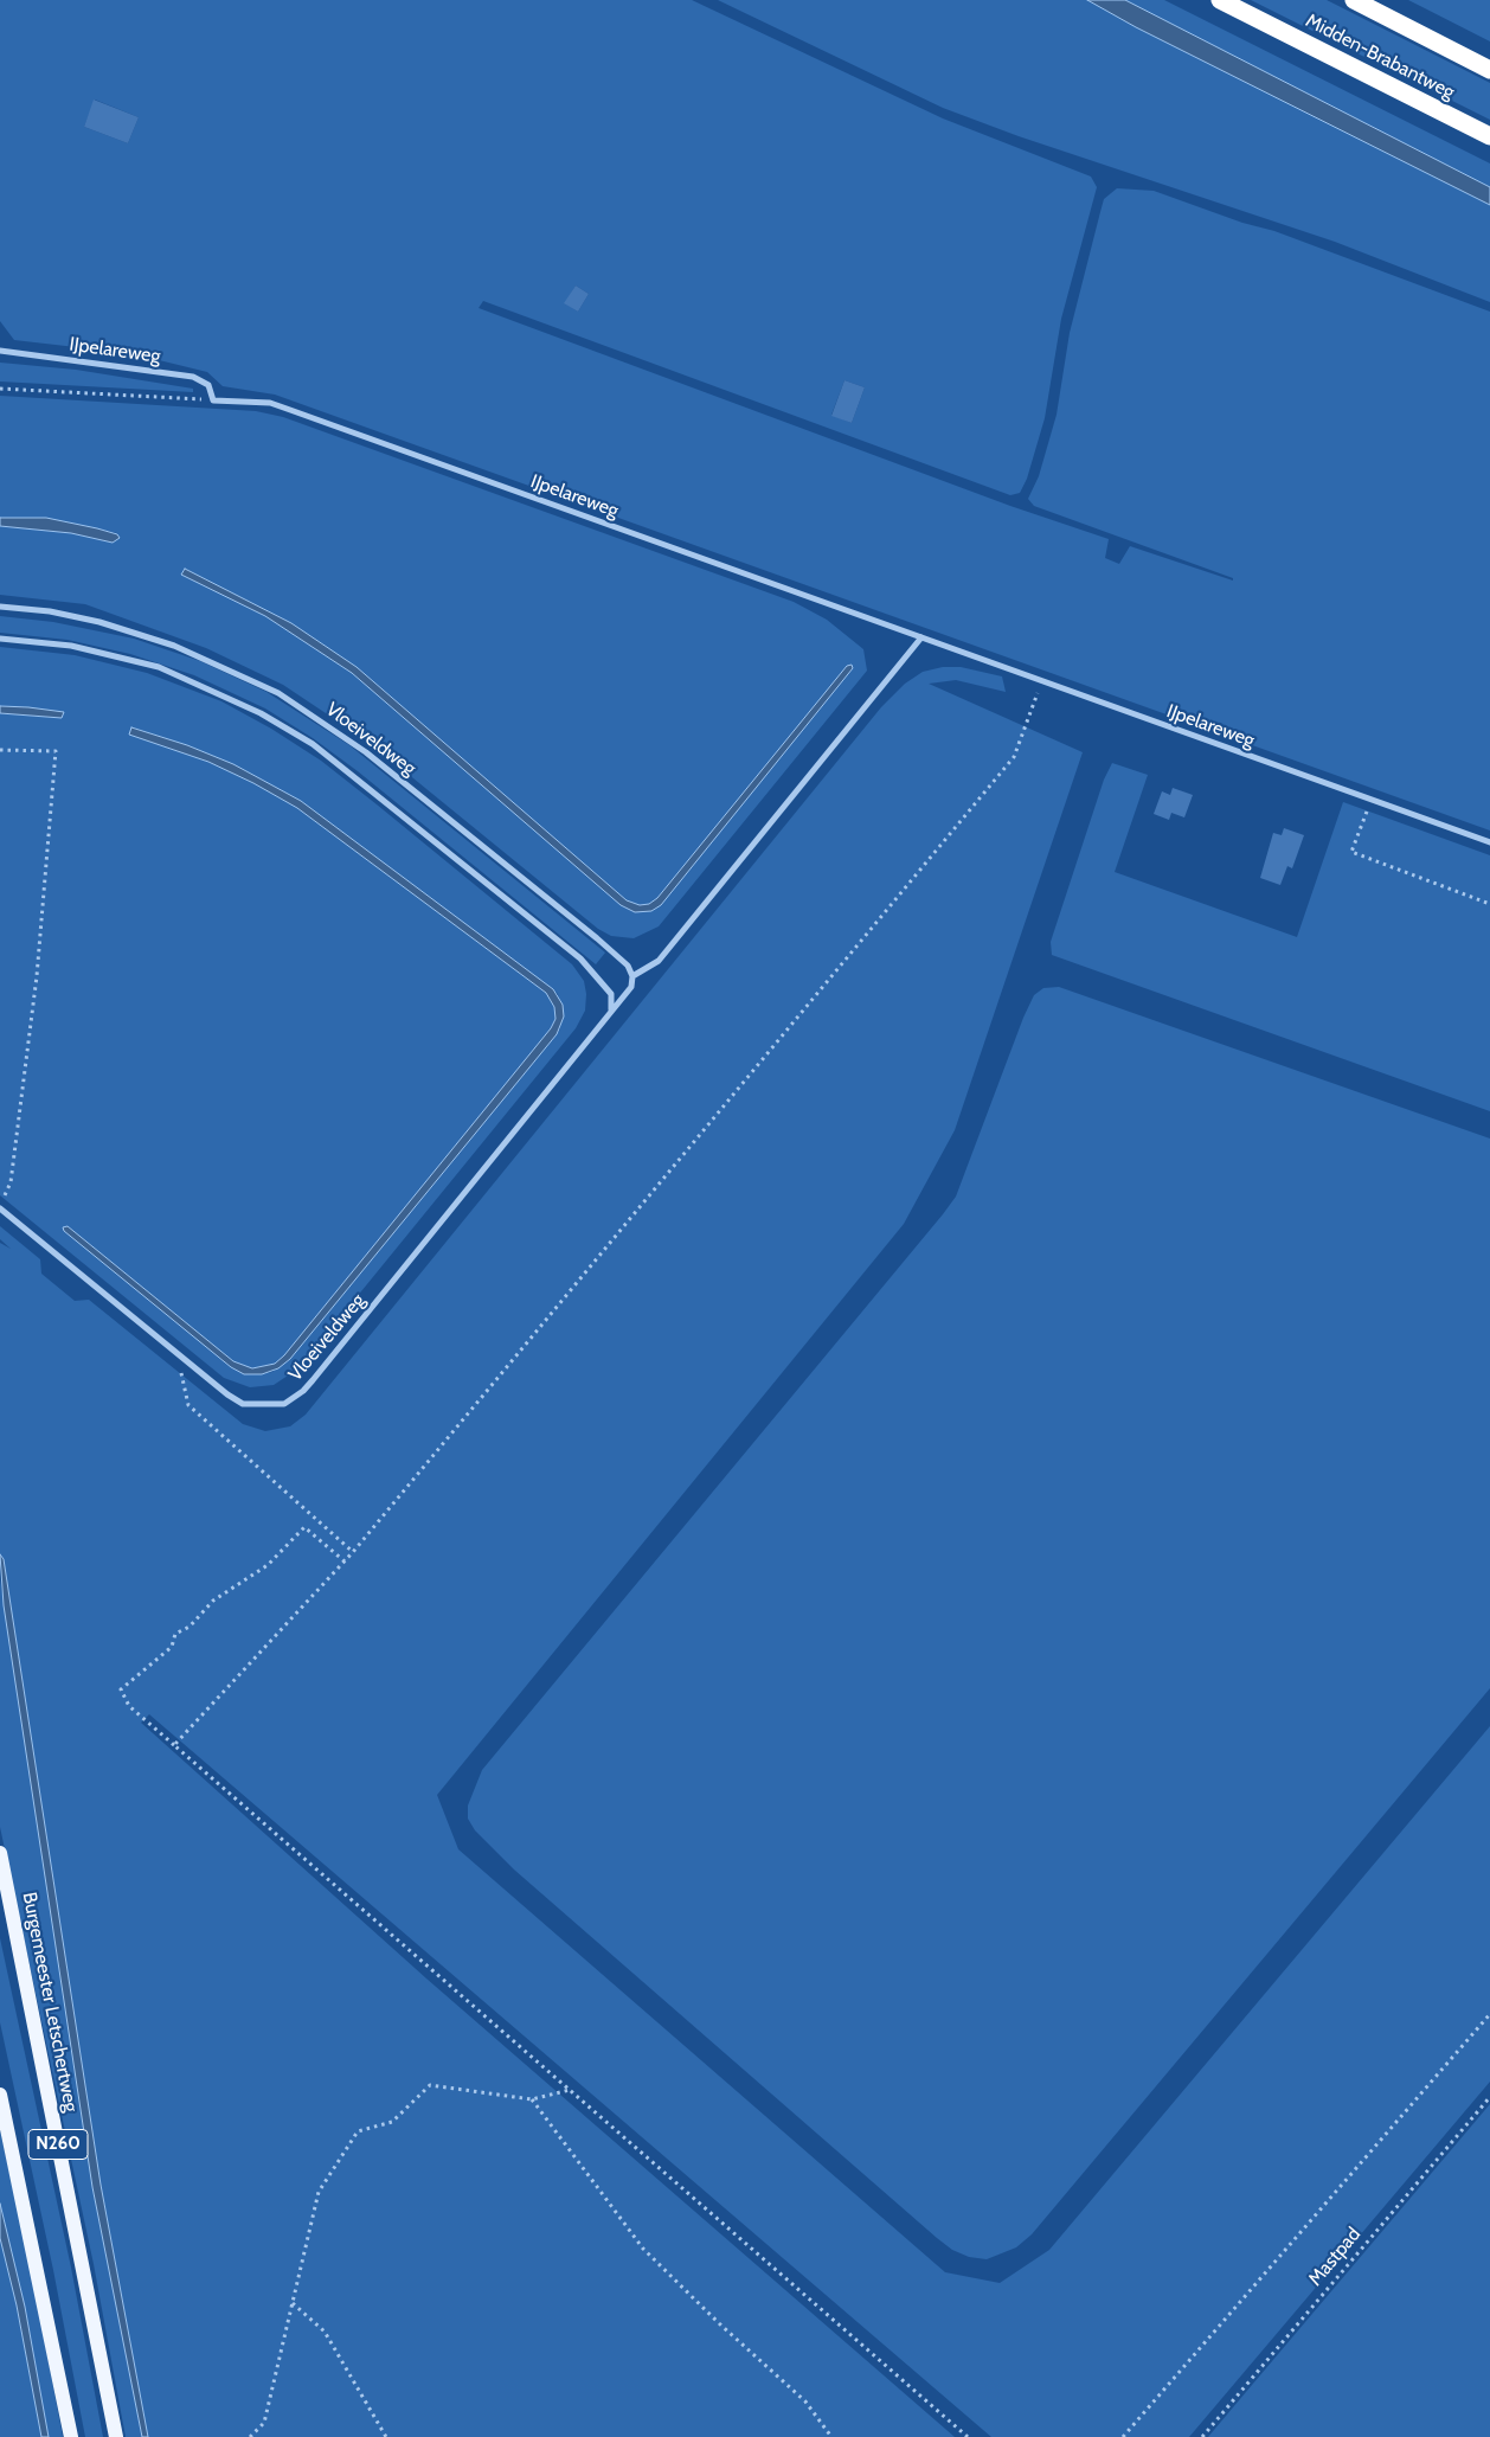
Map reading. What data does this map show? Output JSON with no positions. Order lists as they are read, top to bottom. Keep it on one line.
{"streets":{"highway":["Midden-Brabantweg"],"main road":["Burgemeester Letschertweg","N260"],"street":["IJpelareweg","Vloeiveldweg"],"path":["Mastpad"]}}
